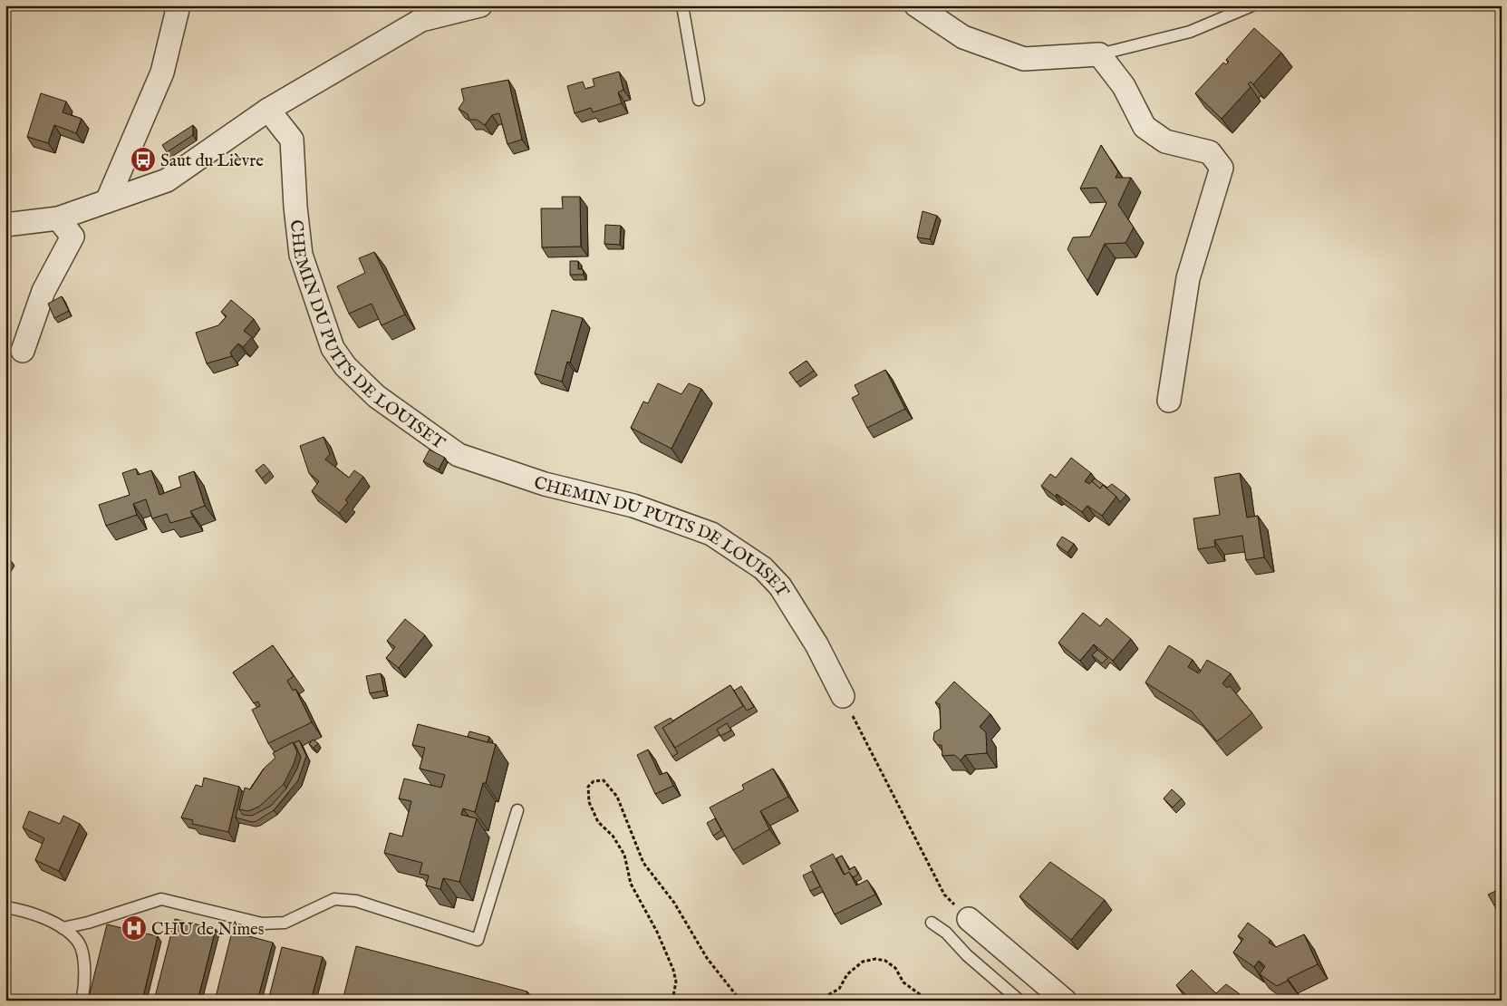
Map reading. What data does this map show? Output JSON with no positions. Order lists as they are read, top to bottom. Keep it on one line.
{"streets":{"street":["CHEMIN DU PUITS DE LOUISET"]},"places":{"bus stop":["Saut du Lièvre"],"hospital":["CHU de Nîmes"]}}
